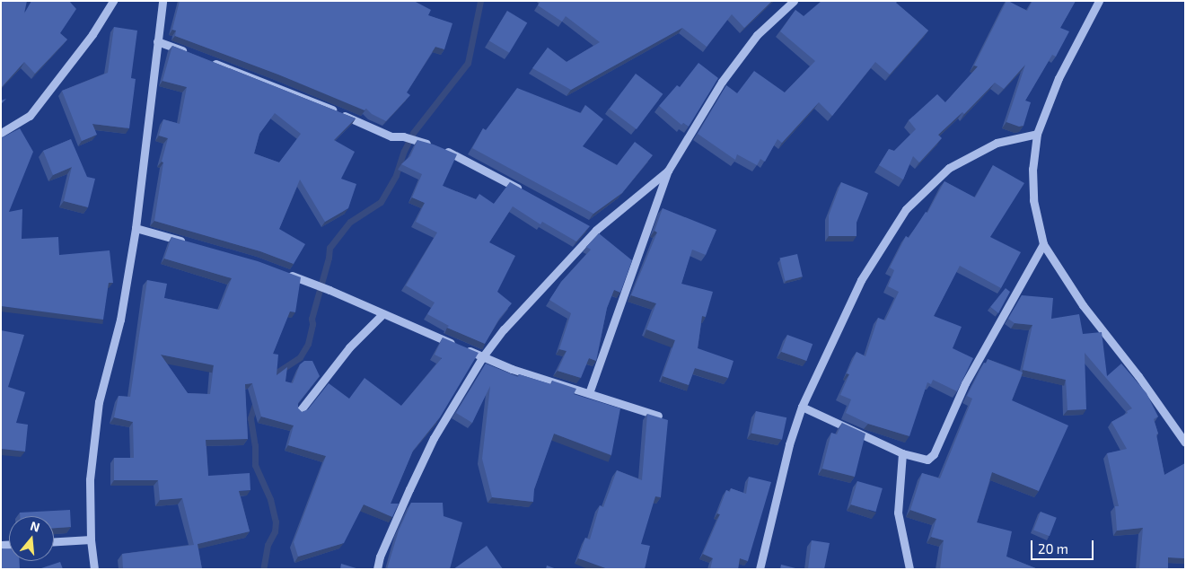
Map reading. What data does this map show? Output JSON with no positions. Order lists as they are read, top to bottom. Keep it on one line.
{"scale_bar":"20 m","north":"top"}
